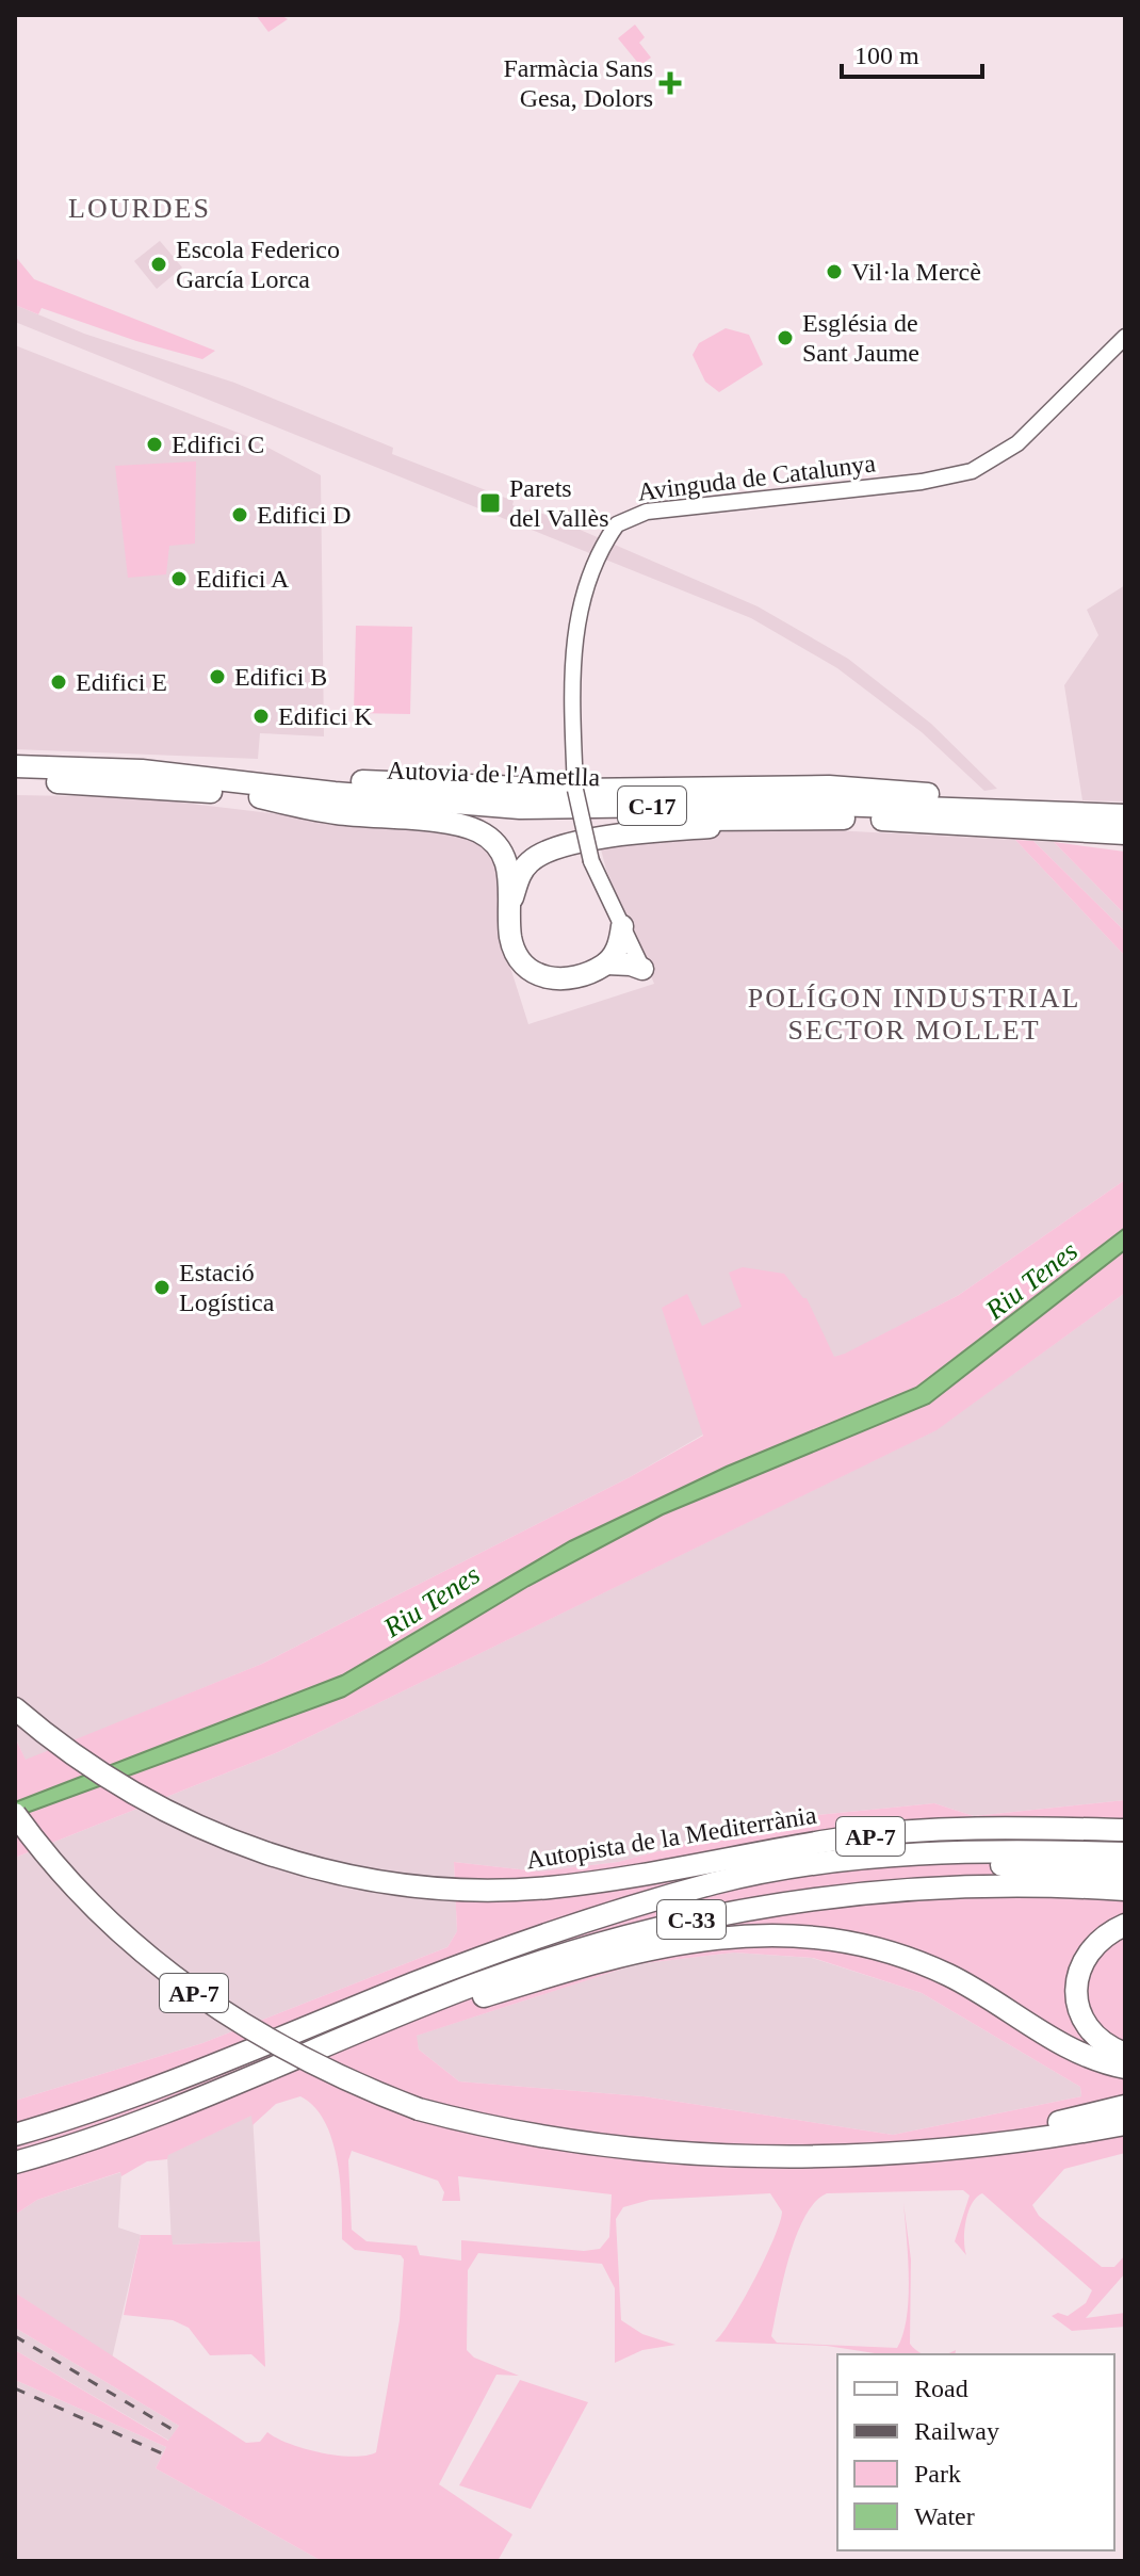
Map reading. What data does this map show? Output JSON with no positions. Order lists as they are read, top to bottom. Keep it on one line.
{"streets":{"highway":["Autovia de l'Ametlla","C-17","AP-7","Autopista de la Mediterrània","C-33"],"street":["Avinguda de Catalunya"]},"districts":["LOURDES","POLÍGON INDUSTRIAL SECTOR MOLLET"],"water":["Riu Tenes"],"places":{"health":["Farmàcia Sans Gesa, Dolors"],"other":["Escola Federico García Lorca","Vil·la Mercè","Església de Sant Jaume","Edifici C","Edifici D","Edifici A","Edifici B","Edifici E","Edifici K","Estació Logística"],"transit":["Parets del Vallès"]},"legend":["Road","Railway","Park","Water"],"scale_bar":"100 m"}
